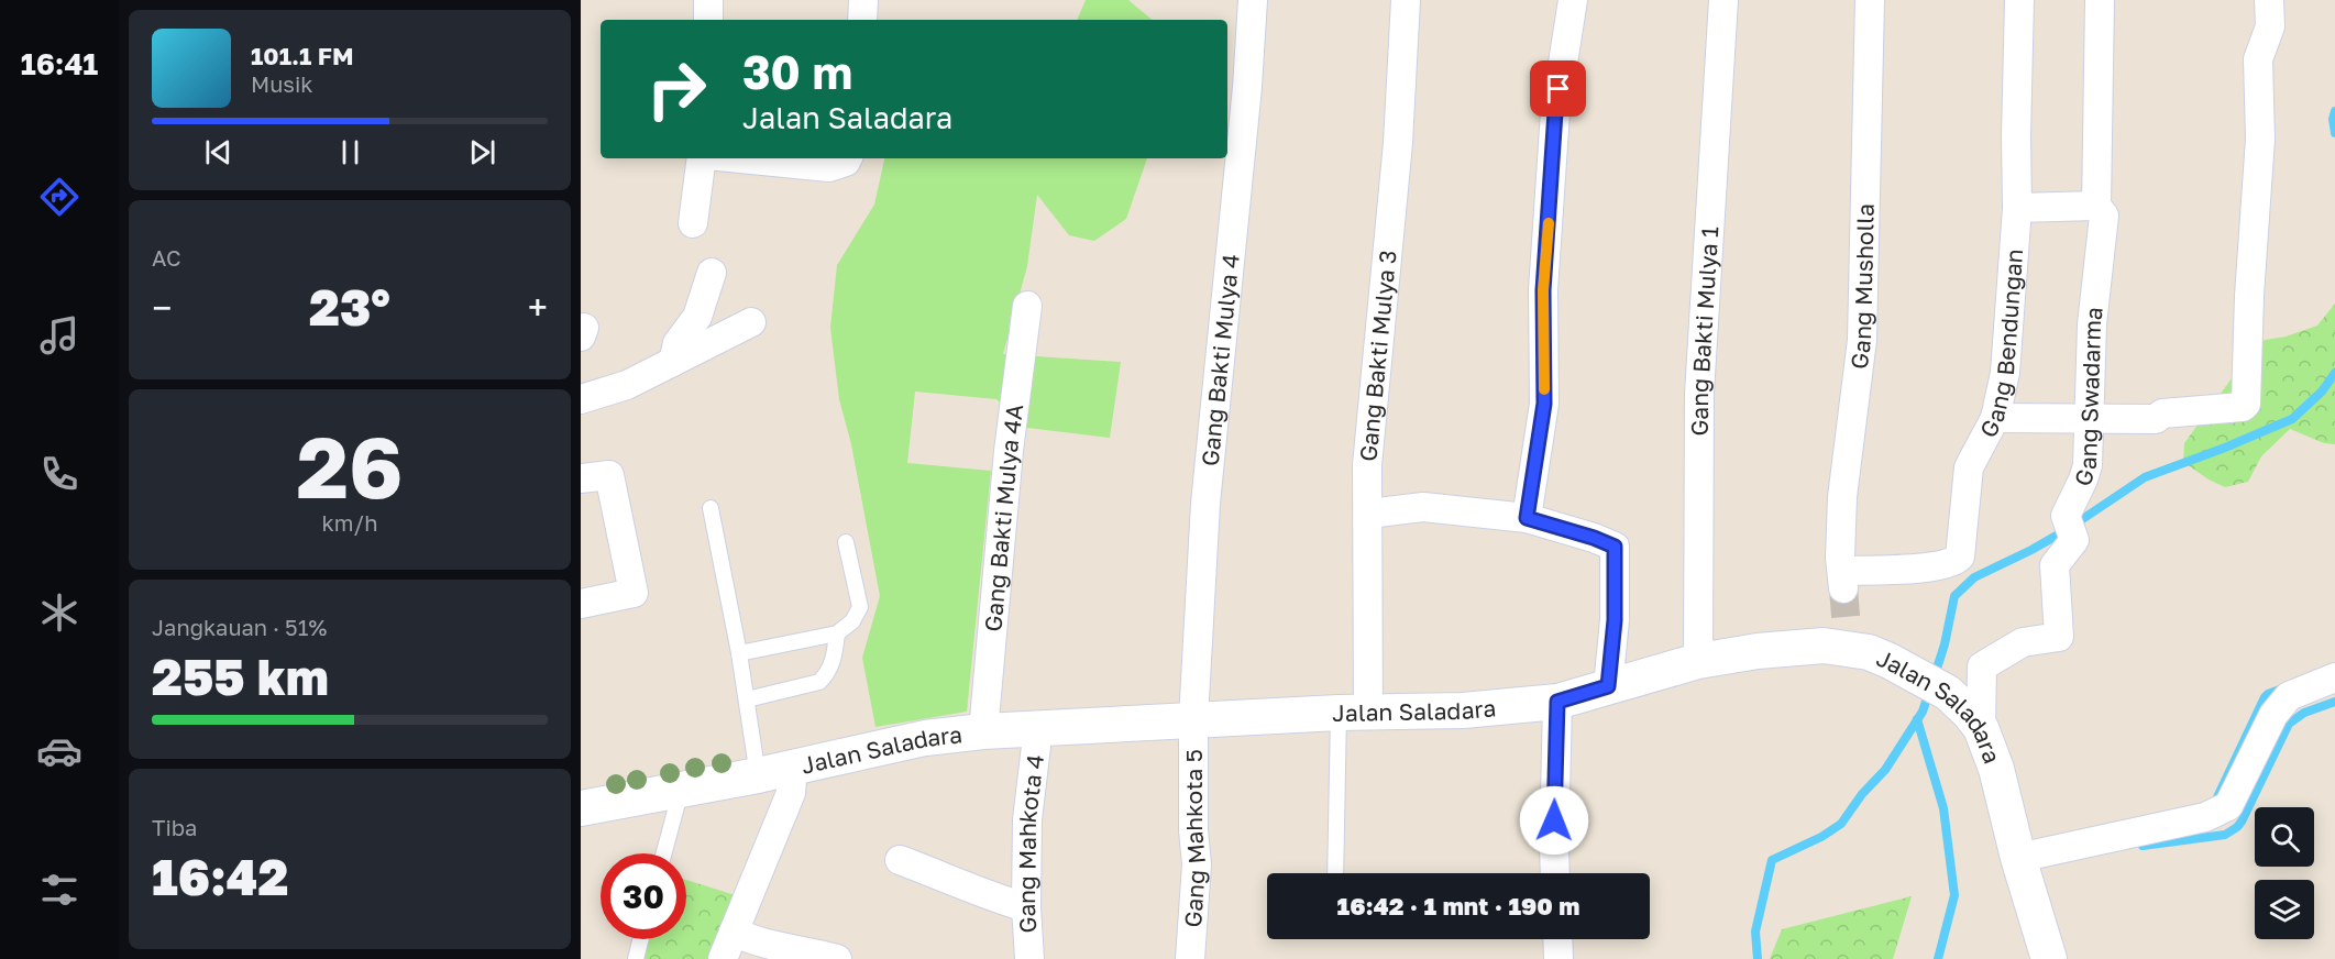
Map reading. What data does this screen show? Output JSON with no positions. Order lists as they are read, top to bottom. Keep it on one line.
{"streets":{"street":["Gang Musholla","Gang Bakti Mulya 1","Gang Bendungan","Gang Bakti Mulya 3","Gang Bakti Mulya 4","Gang Swadarma","Gang Bakti Mulya 4A","Jalan Saladara","Gang Mahkota 5","Gang Mahkota 4"]},"crossings":[["Gang Musholla","Gang Bendungan"],["Gang Bakti Mulya 1","Jalan Saladara"],["Gang Bakti Mulya 3","Jalan Saladara"],["Gang Bakti Mulya 4","Jalan Saladara"],["Gang Bakti Mulya 4","Gang Mahkota 5"],["Gang Swadarma","Jalan Saladara"],["Gang Bakti Mulya 4A","Jalan Saladara"],["Jalan Saladara","Gang Mahkota 5"],["Jalan Saladara","Gang Mahkota 4"]],"page":{"tabs":"16:41","turn":["30 m","Jalan Saladara"],"song":["101.1 FM","Musik"],"tile":["AC",["26","km/h"],["Jangkauan · 51%","255 km"],["Tiba","16:42"]],"heat":["−","23°","+"],"limit":"30","trip":"16:42 · 1 mnt · 190 m"}}
